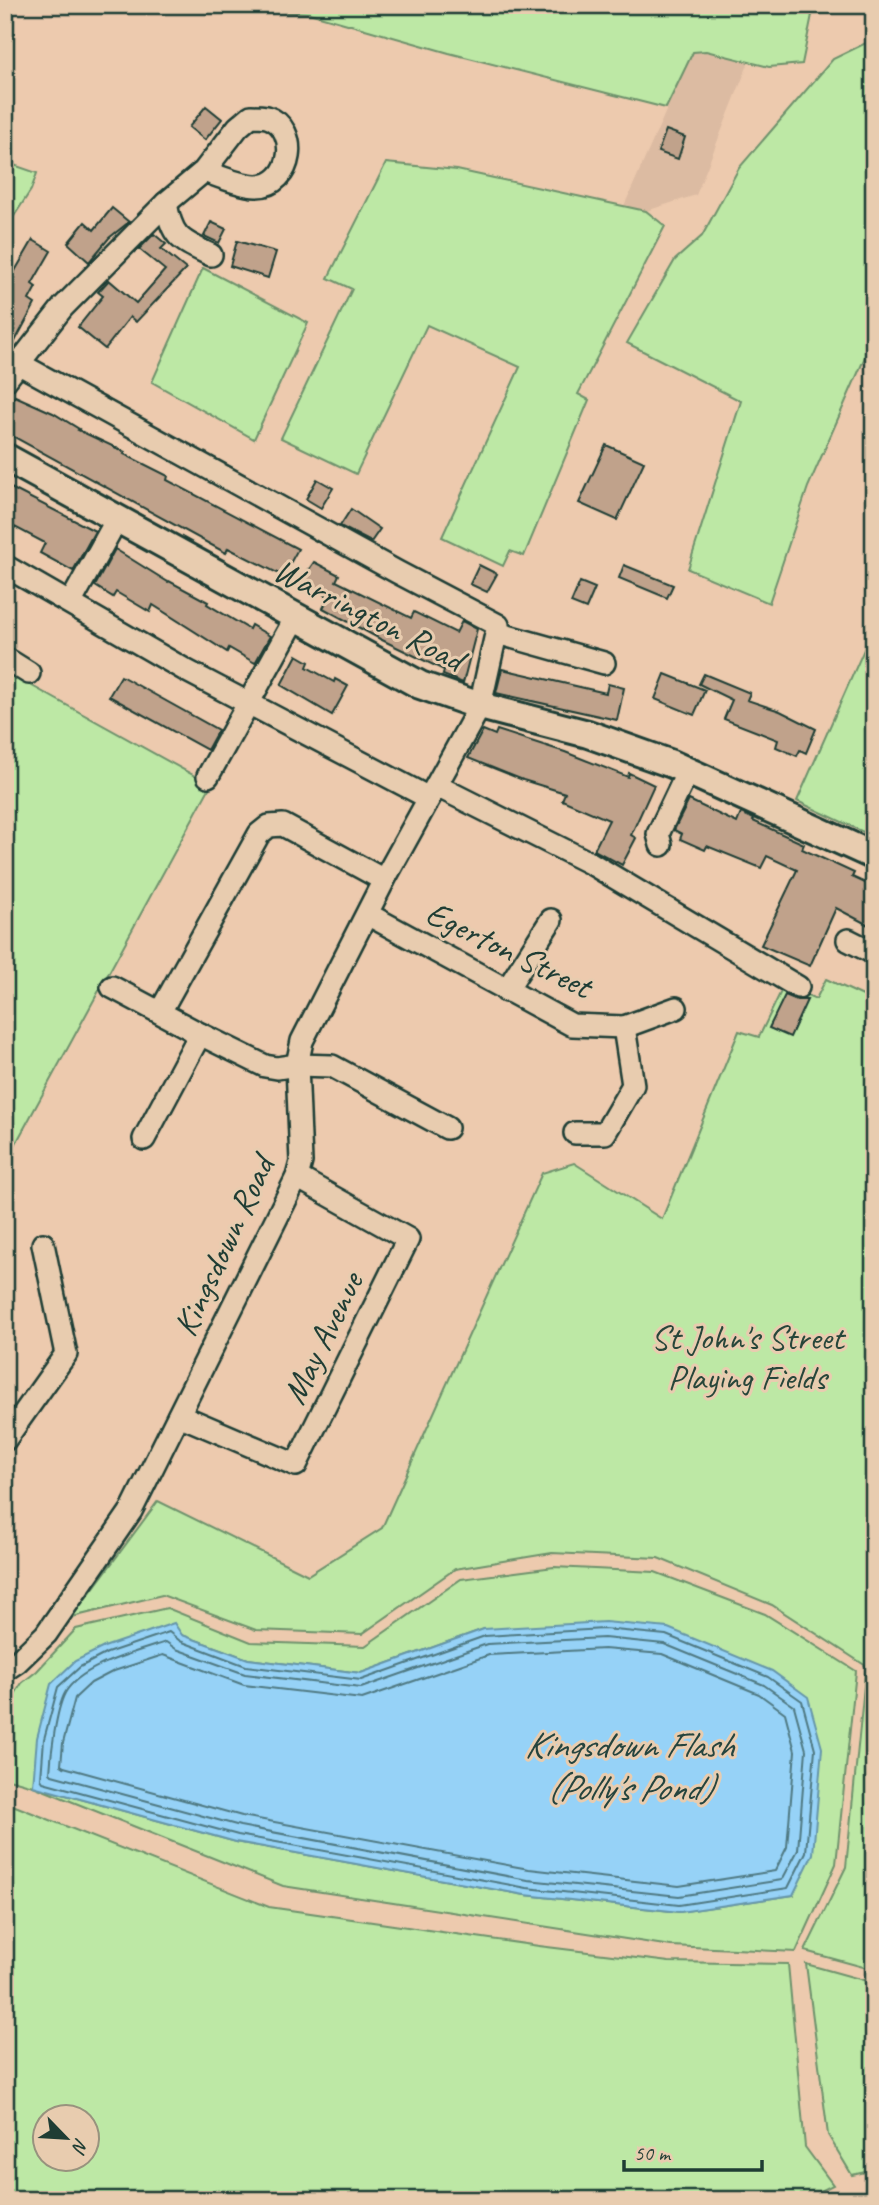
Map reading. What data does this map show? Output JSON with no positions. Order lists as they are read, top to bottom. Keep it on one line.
{"streets":{"main road":["Warrington Road"],"street":["Egerton Street","Kingsdown Road","May Avenue"]},"crossings":[["Warrington Road","Kingsdown Road"],["Egerton Street","Kingsdown Road"],["Kingsdown Road","May Avenue"]],"water":["Kingsdown Flash (Polly's Pond)"],"parks":["St John's Street Playing Fields"],"scale_bar":"50 m","north":"bottom right"}
